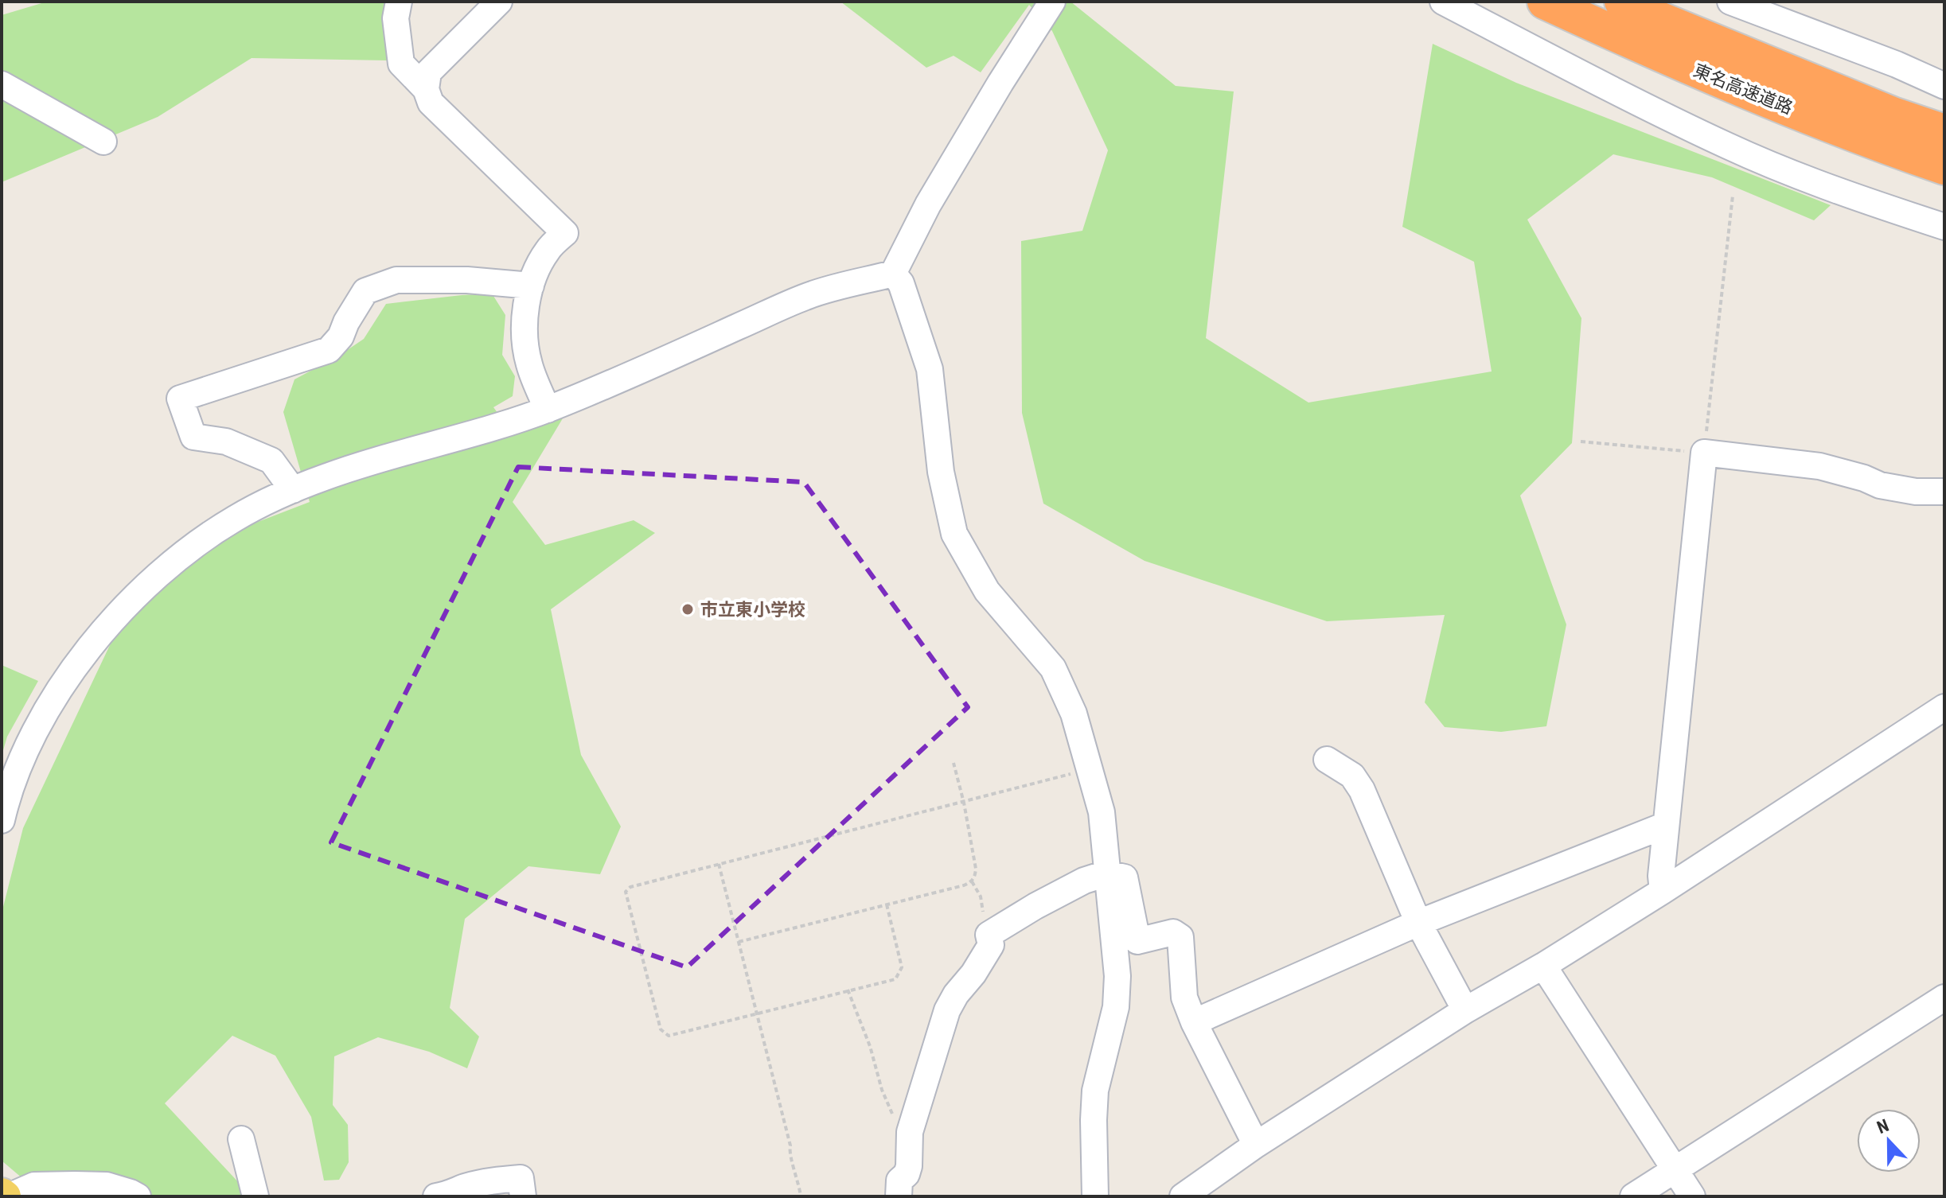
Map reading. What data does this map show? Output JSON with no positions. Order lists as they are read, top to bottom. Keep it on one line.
{"streets":{"highway":["東名高速道路"]},"places":["市立東小学校"],"north":"top"}
